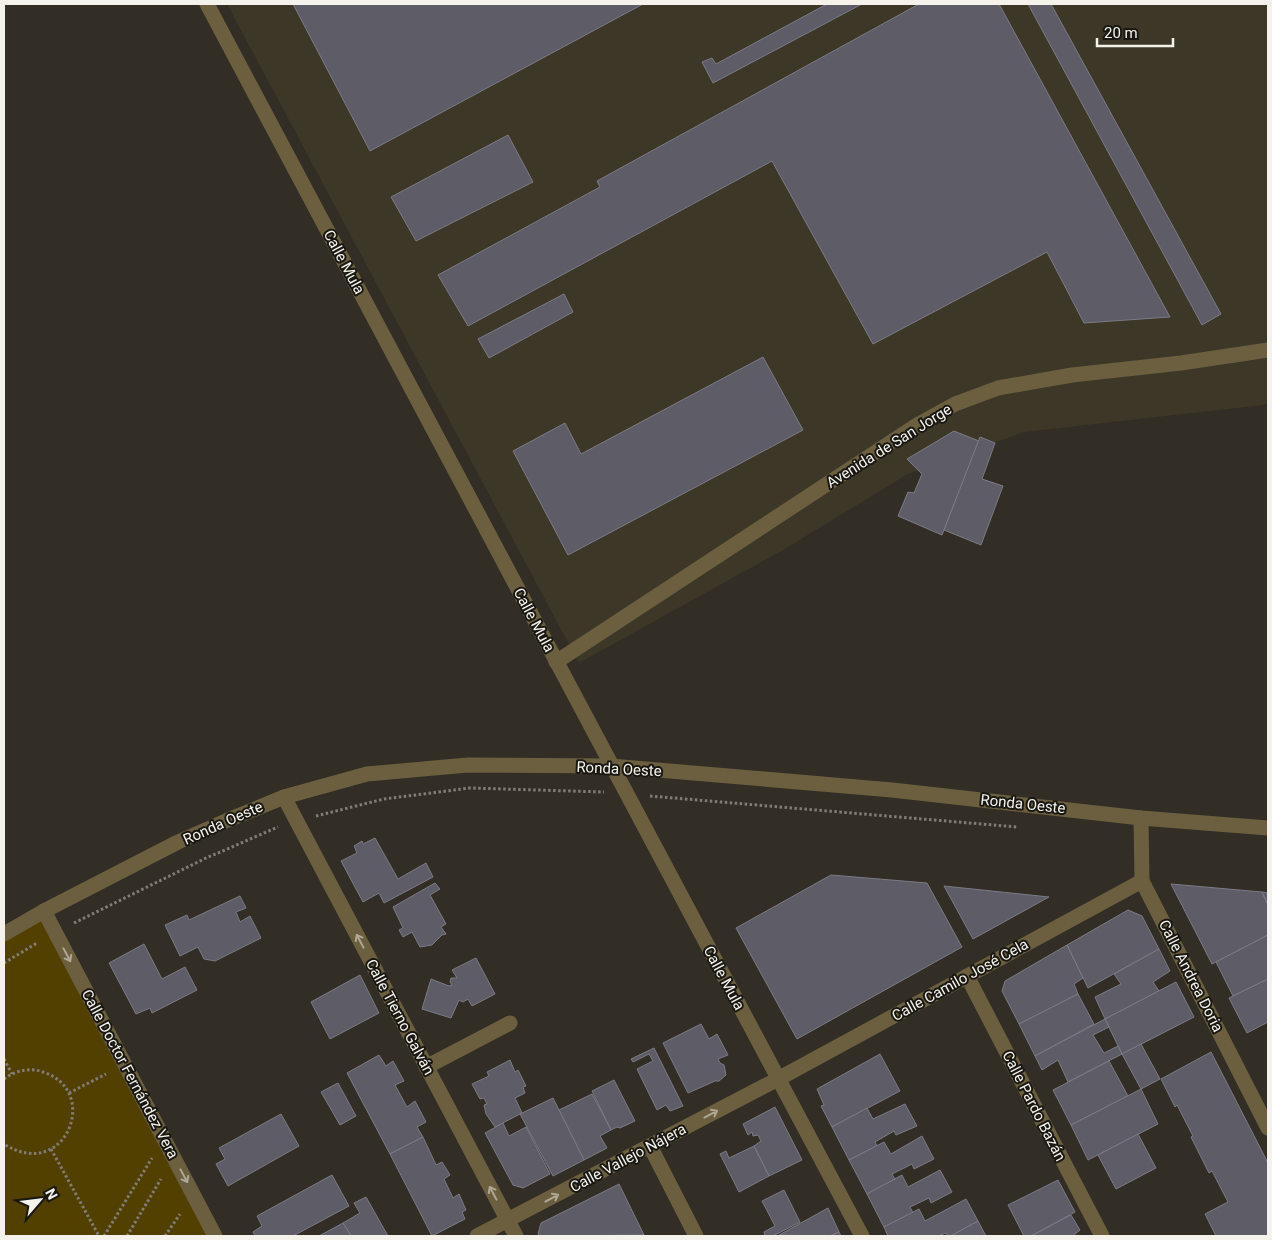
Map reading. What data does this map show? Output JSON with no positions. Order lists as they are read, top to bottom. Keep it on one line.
{"streets":{"street":["Calle Mula","Avenida de San Jorge","Ronda Oeste","Calle Andrea Doria","Calle Camilo José Cela","Calle Tierno Galván","Calle Doctor Fernández Vera","Calle Pardo Bazán","Calle Vallejo Nájera"]},"crossings":[["Calle Mula","Avenida de San Jorge"],["Calle Mula","Ronda Oeste"],["Calle Mula","Calle Camilo José Cela"],["Calle Mula","Calle Vallejo Nájera"],["Ronda Oeste","Calle Andrea Doria"],["Ronda Oeste","Calle Tierno Galván"],["Ronda Oeste","Calle Doctor Fernández Vera"],["Calle Andrea Doria","Calle Camilo José Cela"],["Calle Camilo José Cela","Calle Pardo Bazán"],["Calle Camilo José Cela","Calle Vallejo Nájera"],["Calle Tierno Galván","Calle Vallejo Nájera"]],"one_way":["Calle Tierno Galván","Calle Doctor Fernández Vera","Calle Vallejo Nájera"],"scale_bar":"20 m","north":"top right"}
